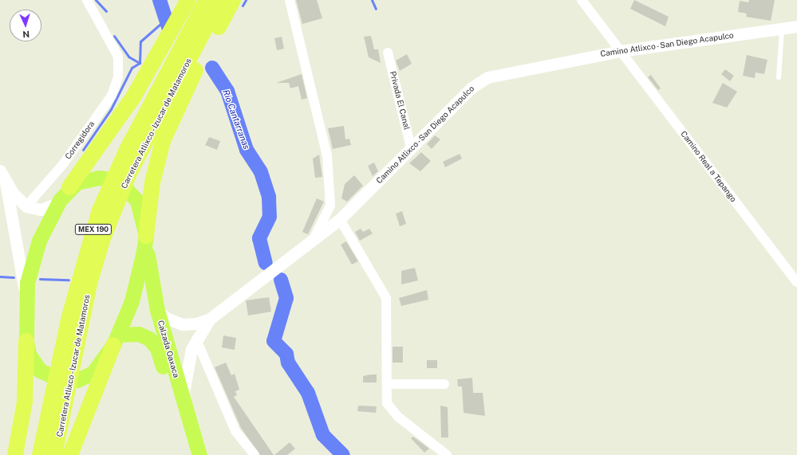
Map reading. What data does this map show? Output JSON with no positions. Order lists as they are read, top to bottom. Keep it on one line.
{"streets":{"highway":["Carretera Atlixco - Izucar de Matamoros","MEX 190"],"main road":["Calzada Oaxaca"],"street":["Camino Atlixco - San Diego Acapulco","Privada El Canal","Corregidora","Camino Real a Tepango"]},"crossings":[["Camino Atlixco - San Diego Acapulco","Privada El Canal"],["Camino Atlixco - San Diego Acapulco","Camino Real a Tepango"],["Camino Atlixco - San Diego Acapulco","Calzada Oaxaca"]],"water":["Rio Cantarranas"],"north":"bottom"}
